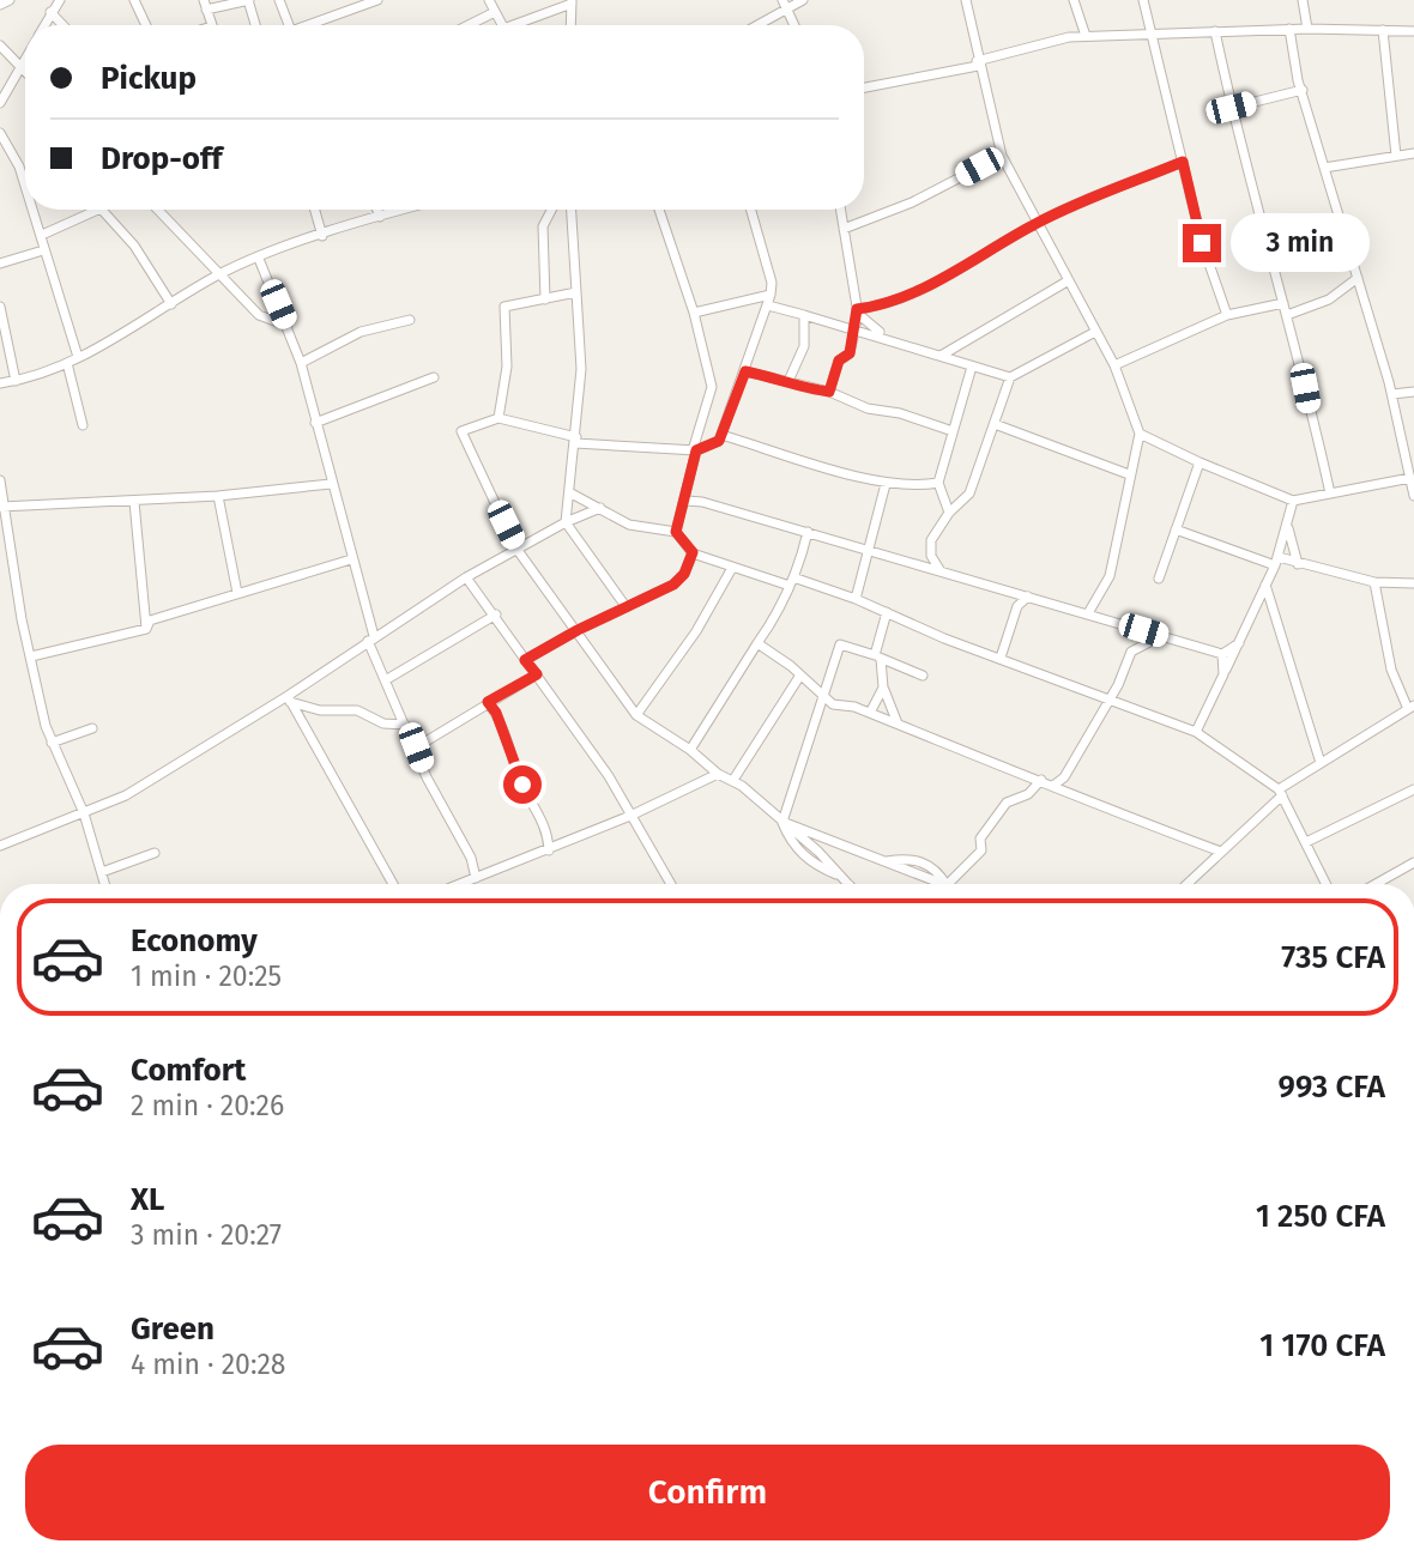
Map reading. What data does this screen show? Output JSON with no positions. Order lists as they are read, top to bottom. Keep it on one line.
{"page":{"banner":["Pickup","Drop-off"],"bubble":"3 min","list":[{"name":"Economy","note":"1 min · 20:25","value":"735 CFA"},{"name":"Comfort","note":"2 min · 20:26","value":"993 CFA"},{"name":"XL","note":"3 min · 20:27","value":"1 250 CFA"},{"name":"Green","note":"4 min · 20:28","value":"1 170 CFA"}],"buttons":"Confirm"}}
